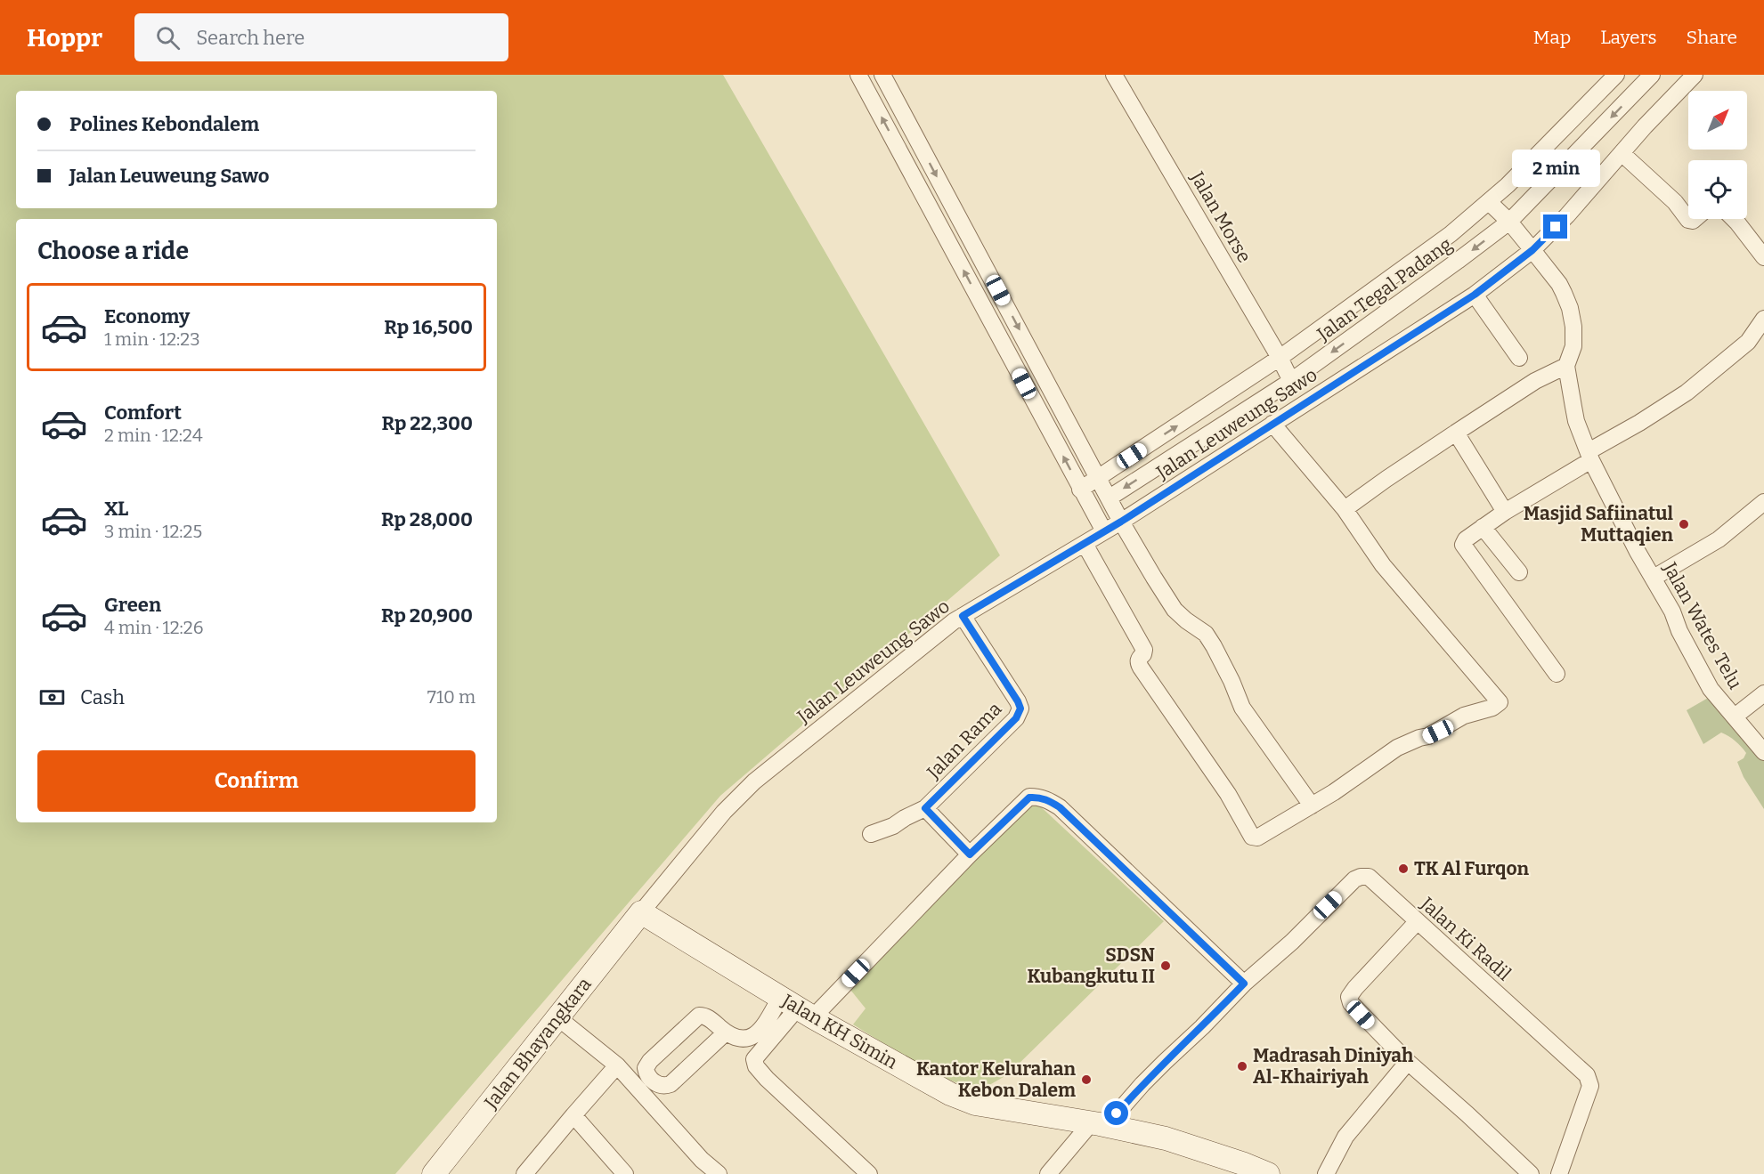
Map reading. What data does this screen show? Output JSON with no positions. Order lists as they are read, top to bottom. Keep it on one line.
{"streets":{"street":["Jalan Morse","Jalan Tegal Padang","Jalan Leuweung Sawo","Jalan Wates Telu","Jalan Rama","Jalan Ki Radil","Jalan KH Simin","Jalan Bhayangkara"]},"crossings":[["Jalan Morse","Jalan Tegal Padang"],["Jalan Tegal Padang","Jalan Wates Telu"],["Jalan Leuweung Sawo","Jalan Wates Telu"],["Jalan Leuweung Sawo","Jalan Rama"],["Jalan Leuweung Sawo","Jalan KH Simin"],["Jalan Leuweung Sawo","Jalan Bhayangkara"],["Jalan Ki Radil","Jalan KH Simin"],["Jalan KH Simin","Jalan Bhayangkara"]],"places":["Masjid Safiinatul Muttaqien","TK Al Furqon","SDSN Kubangkutu II","Madrasah Diniyah Al-Khairiyah","Kantor Kelurahan Kebon Dalem"],"north":"top right","page":{"header":"Hoppr","search":"Search here","nav":["Map","Layers","Share"],"banner":["Polines Kebondalem","Jalan Leuweung Sawo"],"bubble":"2 min","heading":"Choose a ride","list":[{"name":"Economy","note":"1 min · 12:23","value":"Rp 16,500"},{"name":"Comfort","note":"2 min · 12:24","value":"Rp 22,300"},{"name":"XL","note":"3 min · 12:25","value":"Rp 28,000"},{"name":"Green","note":"4 min · 12:26","value":"Rp 20,900"}],"pay":["Cash","710 m"],"buttons":"Confirm"}}
